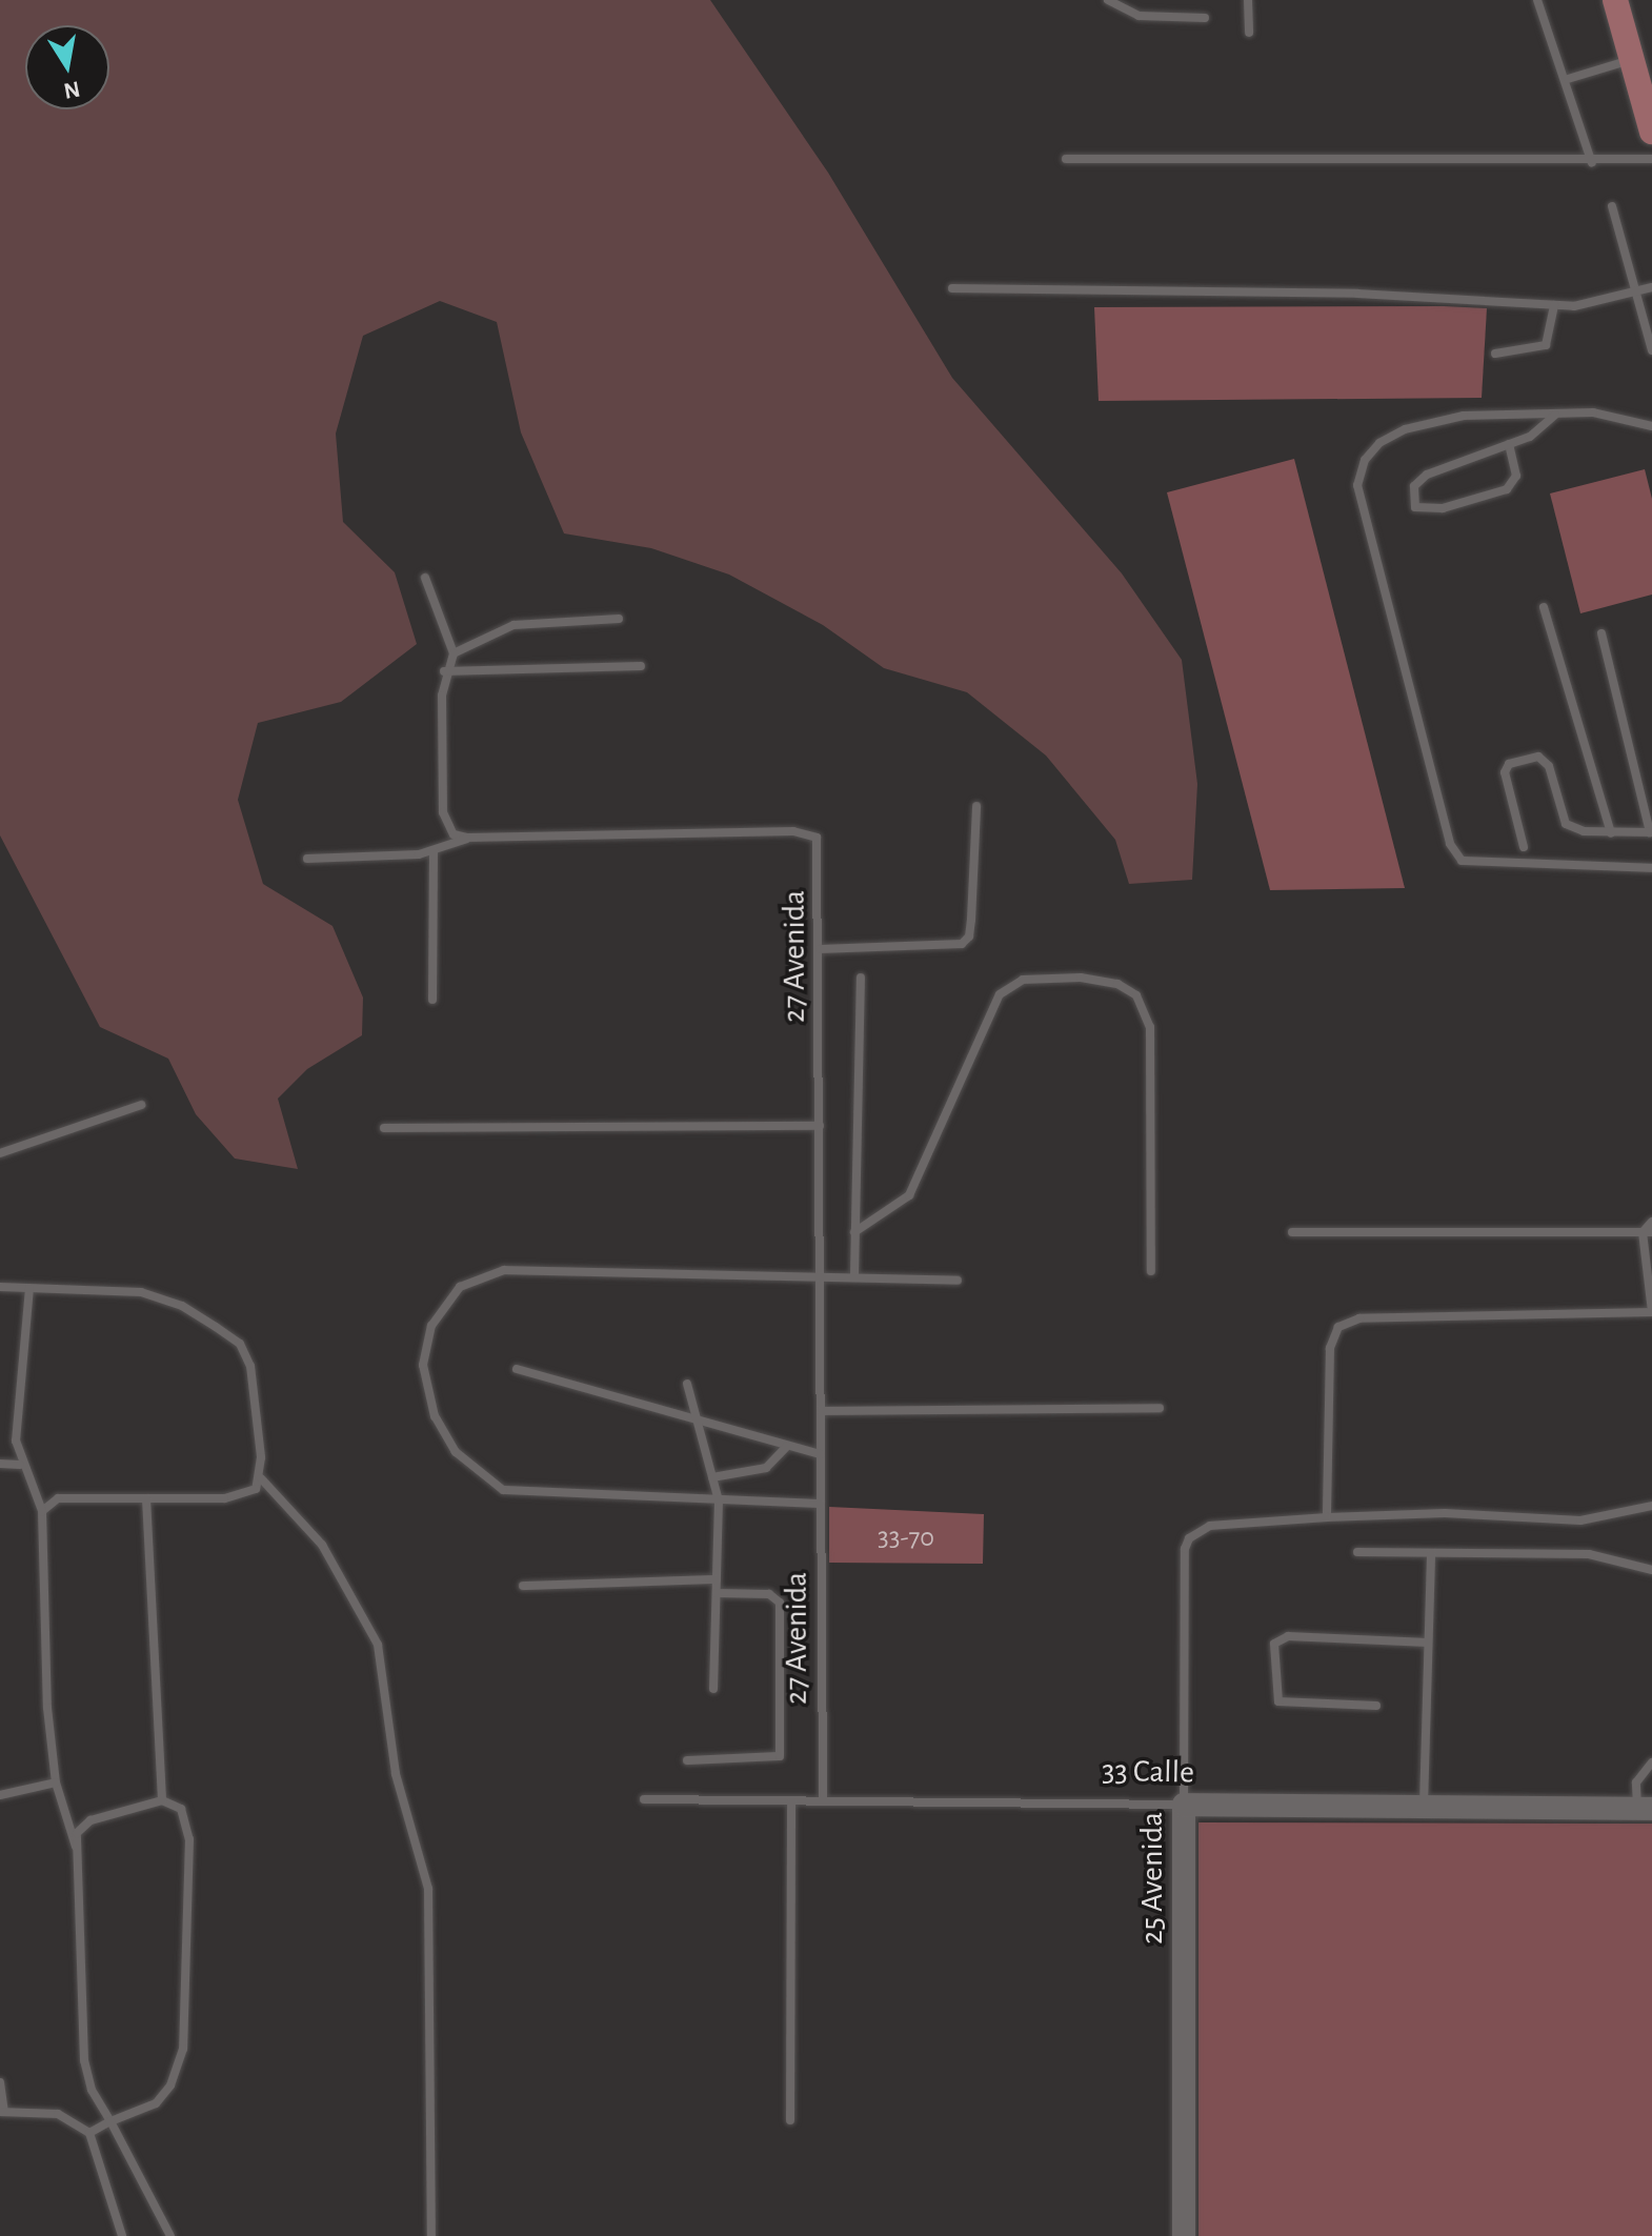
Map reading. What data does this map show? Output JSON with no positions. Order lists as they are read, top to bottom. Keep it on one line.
{"streets":{"street":["33 Calle","25 Avenida"],"lane":["27 Avenida"]},"crossings":[["27 Avenida","33 Calle"],["33 Calle","25 Avenida"]],"house_numbers":["33-70"],"north":"bottom"}
